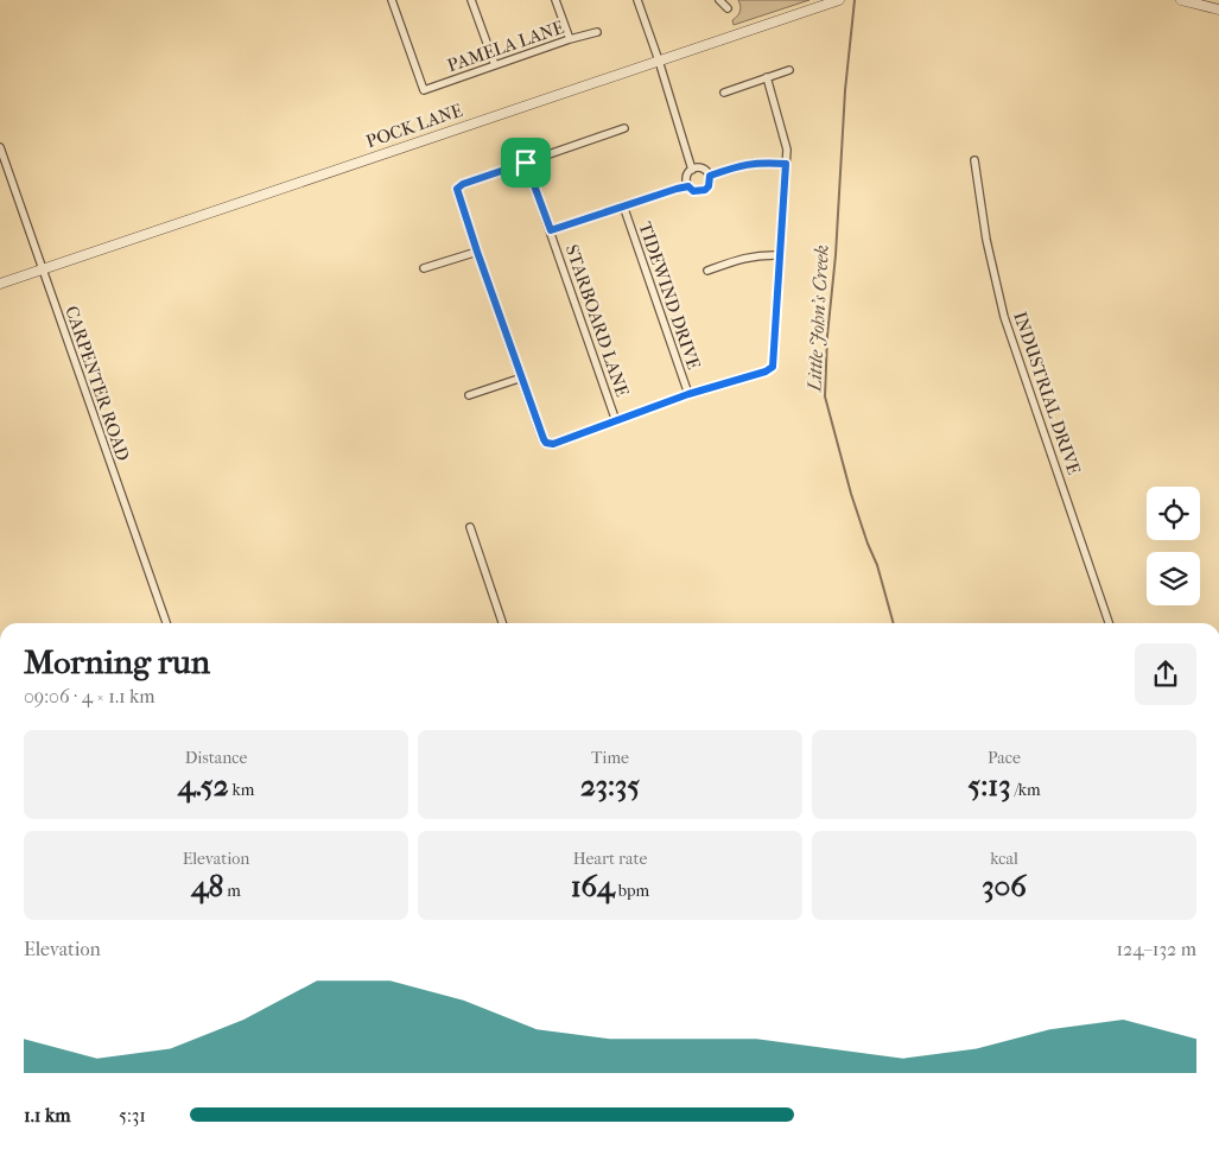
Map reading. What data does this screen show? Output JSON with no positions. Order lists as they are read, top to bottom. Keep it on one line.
{"streets":{"street":["PAMELA LANE","POCK LANE","TIDEWIND DRIVE","STARBOARD LANE","CARPENTER ROAD","INDUSTRIAL DRIVE"]},"crossings":[["POCK LANE","CARPENTER ROAD"]],"water":["Little John's Creek"],"page":{"heading":["Morning run","09:06 · 4 × 1.1 km"],"stats":[["Distance","4.52 km"],["Time","23:35"],["Pace","5:13 /km"],["Elevation","48 m"],["Heart rate","164 bpm"],["kcal","306"]],"chart":["Elevation","124–132 m"],"list":[{"name":"1.1 km","note":"5:31"}]}}
